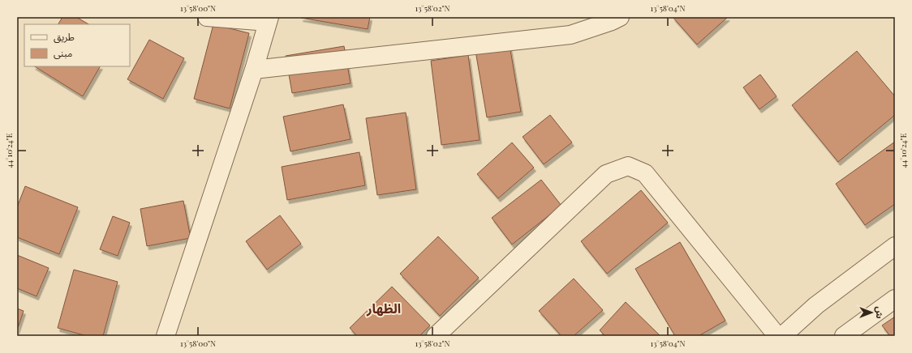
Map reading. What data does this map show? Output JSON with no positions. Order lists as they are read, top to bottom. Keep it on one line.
{"districts":["الظهار"],"legend":["طريق","مبنى"],"north":"right","coordinates":["13°58'00\"N","13°58'02\"N","13°58'04\"N","44°10'24\"E"]}
